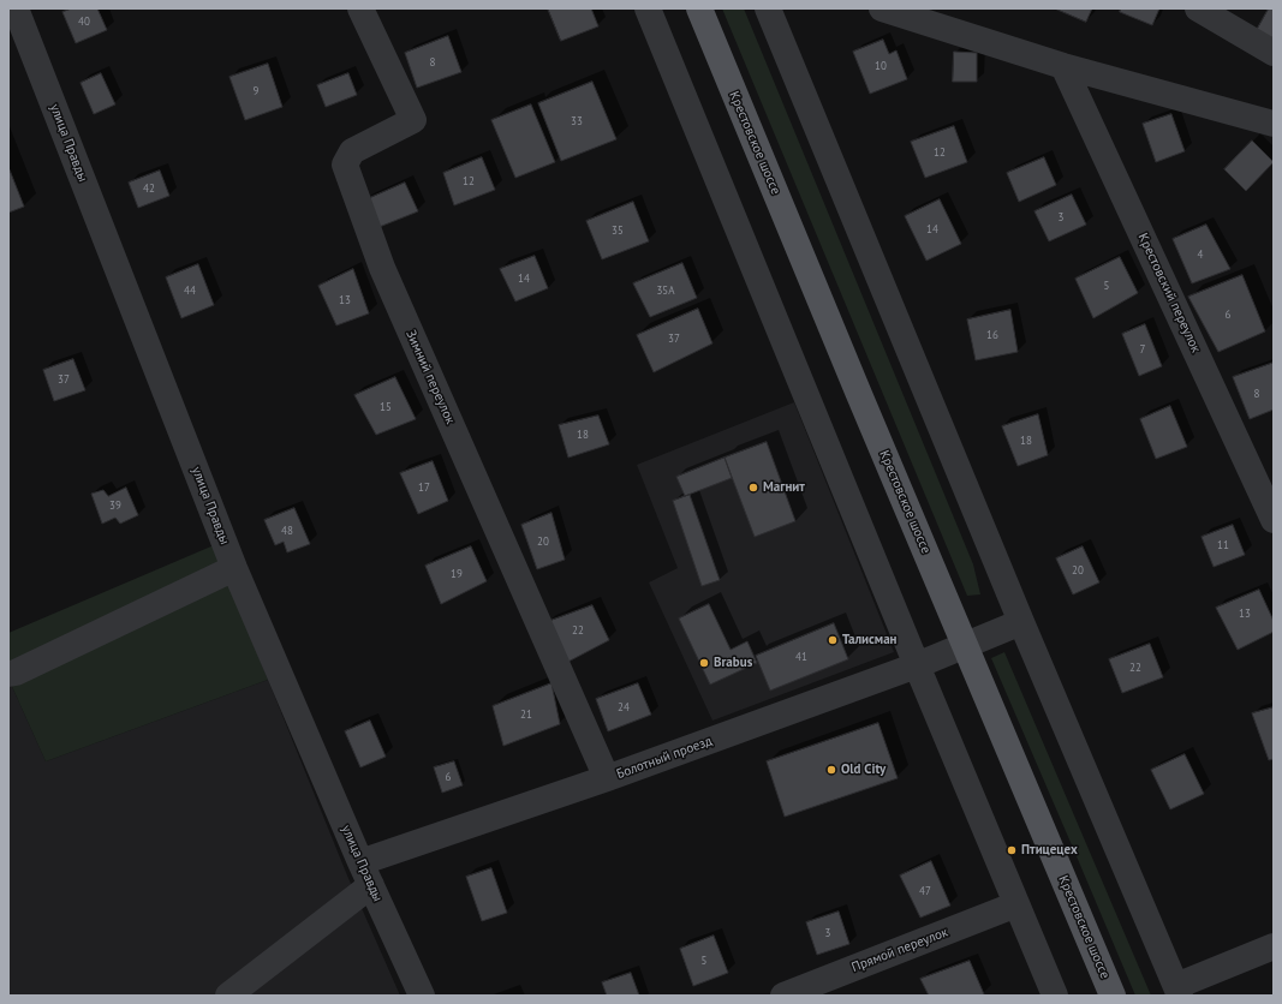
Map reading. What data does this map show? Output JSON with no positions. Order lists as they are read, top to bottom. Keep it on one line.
{"streets":{"main road":["Крестовское шоссе"],"street":["улица Правды","Крестовский переулок","Зимний переулок","Болотный проезд","Прямой переулок"]},"crossings":[["улица Правды","Болотный проезд"],["Крестовское шоссе","Болотный проезд"],["Зимний переулок","Болотный проезд"]],"places":["Магнит","Талисман","Brabus","Old City","Птицецех"],"house_numbers":["40","8","10","9","33","12","12","42","3","14","35","4","14","5","44","35А","13","6","16","37","7","37","8","15","18","18","17","39","48","20","11","20","19","13","22","41","22","24","21","6","47","3","5"]}
